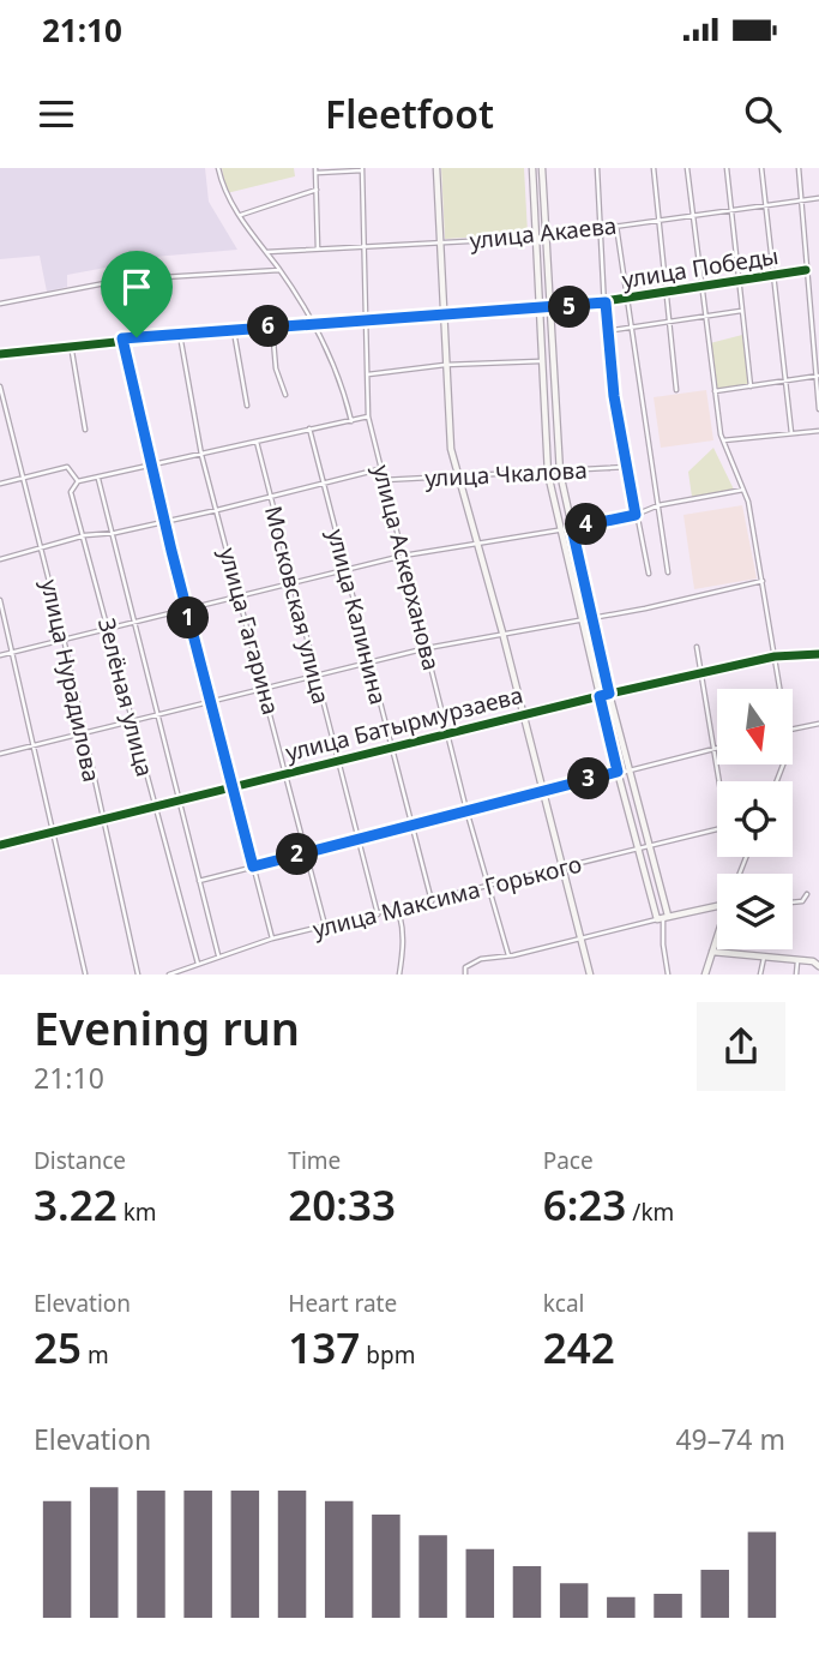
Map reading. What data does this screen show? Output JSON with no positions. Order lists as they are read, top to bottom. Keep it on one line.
{"streets":{"main road":["улица Батырмурзаева"],"street":["улица Акаева","улица Победы","улица Чкалова","улица Аскерханова","Московская улица","улица Калинина","улица Гагарина","улица Нурадилова","Зелёная улица","улица Максима Горького"]},"crossings":[["улица Акаева","улица Аскерханова"],["улица Победы","улица Аскерханова"],["улица Победы","улица Гагарина"],["улица Чкалова","улица Аскерханова"],["улица Аскерханова","улица Батырмурзаева"],["улица Аскерханова","улица Максима Горького"],["Московская улица","улица Батырмурзаева"],["Московская улица","улица Максима Горького"],["улица Калинина","улица Батырмурзаева"],["улица Калинина","улица Максима Горького"],["улица Гагарина","улица Батырмурзаева"],["улица Гагарина","улица Максима Горького"],["улица Нурадилова","улица Батырмурзаева"],["Зелёная улица","улица Батырмурзаева"],["Зелёная улица","улица Максима Горького"]],"north":"bottom","page":{"status":"21:10","header":"Fleetfoot","pins":["5","6","4","1","3","2"],"heading":["Evening run","21:10"],"stats":[["Distance","3.22 km"],["Time","20:33"],["Pace","6:23 /km"],["Elevation","25 m"],["Heart rate","137 bpm"],["kcal","242"]],"chart":["Elevation","49–74 m"]}}
